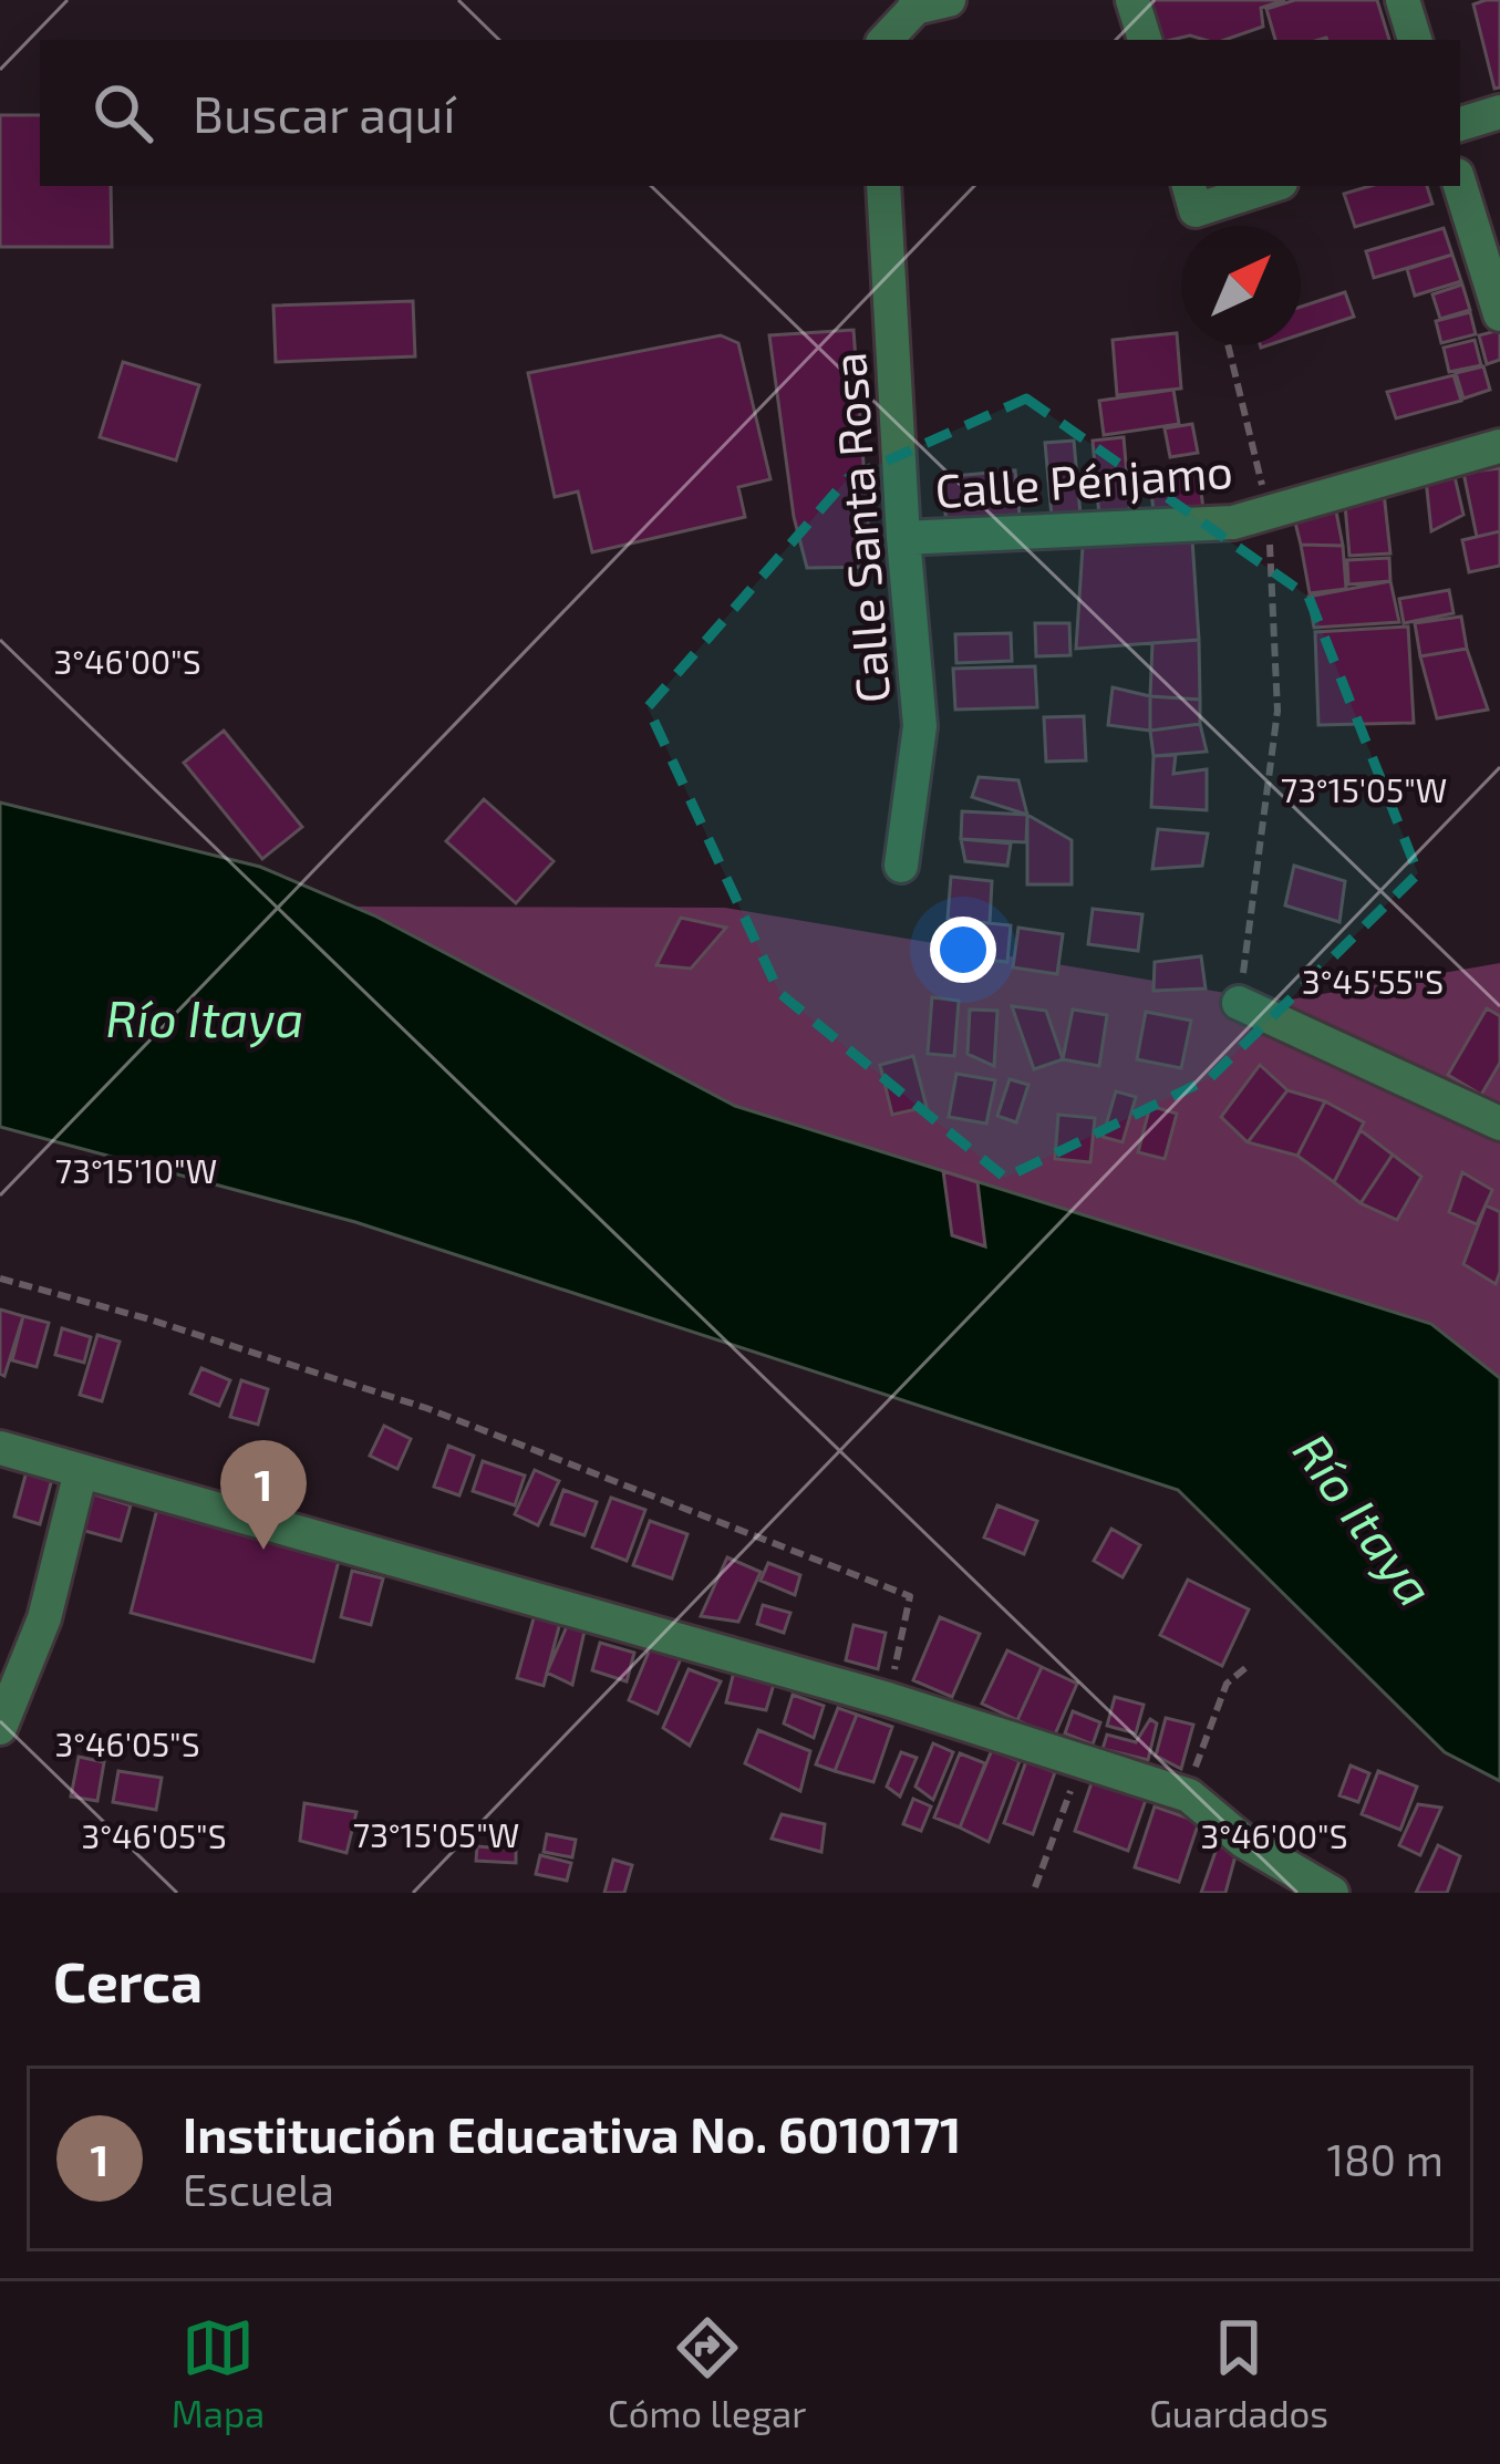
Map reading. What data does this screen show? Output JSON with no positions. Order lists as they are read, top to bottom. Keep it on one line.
{"streets":{"street":["Calle Pénjamo","Calle Santa Rosa"]},"crossings":[["Calle Pénjamo","Calle Santa Rosa"]],"water":["Río Itaya"],"north":"top right","page":{"search":"Buscar aquí","pins":"1","heading":"Cerca","list":[{"mark":"1","name":"Institución Educativa No. 6010171","note":"Escuela","value":"180 m"}],"nav":["Mapa","Cómo llegar","Guardados"]},"coordinates":["3°46'00\"S","73°15'05\"W","3°45'55\"S","73°15'10\"W","3°46'05\"S"]}
